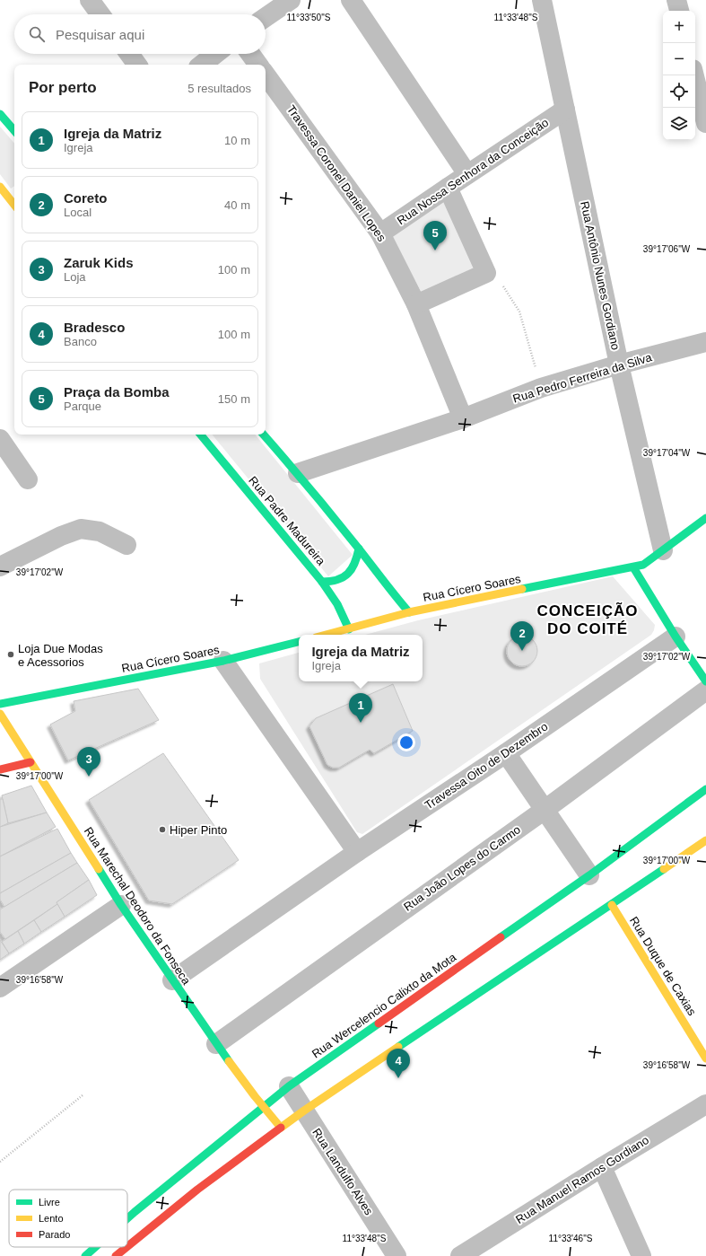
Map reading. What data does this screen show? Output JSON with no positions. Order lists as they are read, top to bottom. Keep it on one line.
{"streets":{"main road":["Rua Padre Madureira","Rua Cícero Soares","Rua Marechal Deodoro da Fonseca","Rua Duque de Caxias","Rua Wercelencio Calixto da Mota"],"street":["Rua Nossa Senhora da Conceição","Travessa Coronel Daniel Lopes","Rua Antônio Nunes Gordiano","Rua Pedro Ferreira da Silva","Travessa Oito de Dezembro","Rua João Lopes do Carmo","Rua Landulfo Alves","Rua Manuel Ramos Gordiano"]},"crossings":[["Rua Nossa Senhora da Conceição","Travessa Coronel Daniel Lopes"],["Rua Nossa Senhora da Conceição","Rua Antônio Nunes Gordiano"],["Travessa Coronel Daniel Lopes","Rua Pedro Ferreira da Silva"],["Rua Antônio Nunes Gordiano","Rua Pedro Ferreira da Silva"],["Rua Antônio Nunes Gordiano","Rua Cícero Soares"],["Rua Padre Madureira","Rua Cícero Soares"],["Travessa Oito de Dezembro","Rua Marechal Deodoro da Fonseca"],["Rua João Lopes do Carmo","Rua Marechal Deodoro da Fonseca"],["Rua Marechal Deodoro da Fonseca","Rua Wercelencio Calixto da Mota"],["Rua Wercelencio Calixto da Mota","Rua Landulfo Alves"]],"districts":["CONCEIÇÃO DO COITÉ"],"places":["Loja Due Modas e Acessorios","Hiper Pinto"],"legend":["Livre","Lento","Parado"],"page":{"map_buttons":["+","−"],"search":"Pesquisar aqui","heading":["Por perto","5 resultados"],"list":[{"mark":"1","name":"Igreja da Matriz","note":"Igreja","value":"10 m"},{"mark":"2","name":"Coreto","note":"Local","value":"40 m"},{"mark":"3","name":"Zaruk Kids","note":"Loja","value":"100 m"},{"mark":"4","name":"Bradesco","note":"Banco","value":"100 m"},{"mark":"5","name":"Praça da Bomba","note":"Parque","value":"150 m"}],"pins":["5","2","1","3","4"],"popup":["Igreja da Matriz","Igreja"]},"coordinates":["11°33'50\"S","11°33'48\"S","39°17'06\"W","39°17'04\"W","39°17'02\"W","39°17'00\"W","39°16'58\"W","11°33'46\"S"]}
